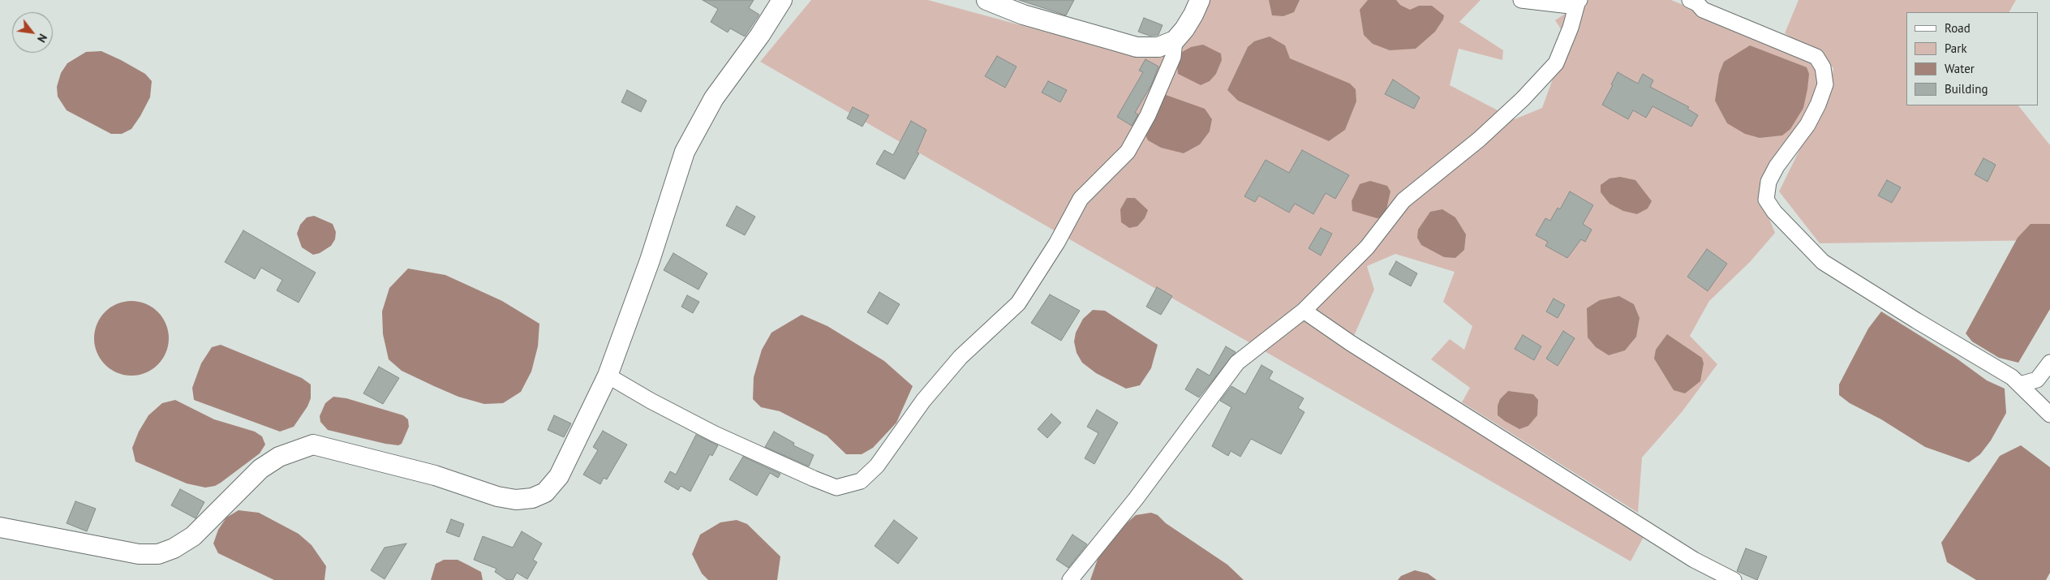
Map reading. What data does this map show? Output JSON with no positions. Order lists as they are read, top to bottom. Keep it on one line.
{"legend":["Road","Park","Water","Building"],"north":"bottom right"}
